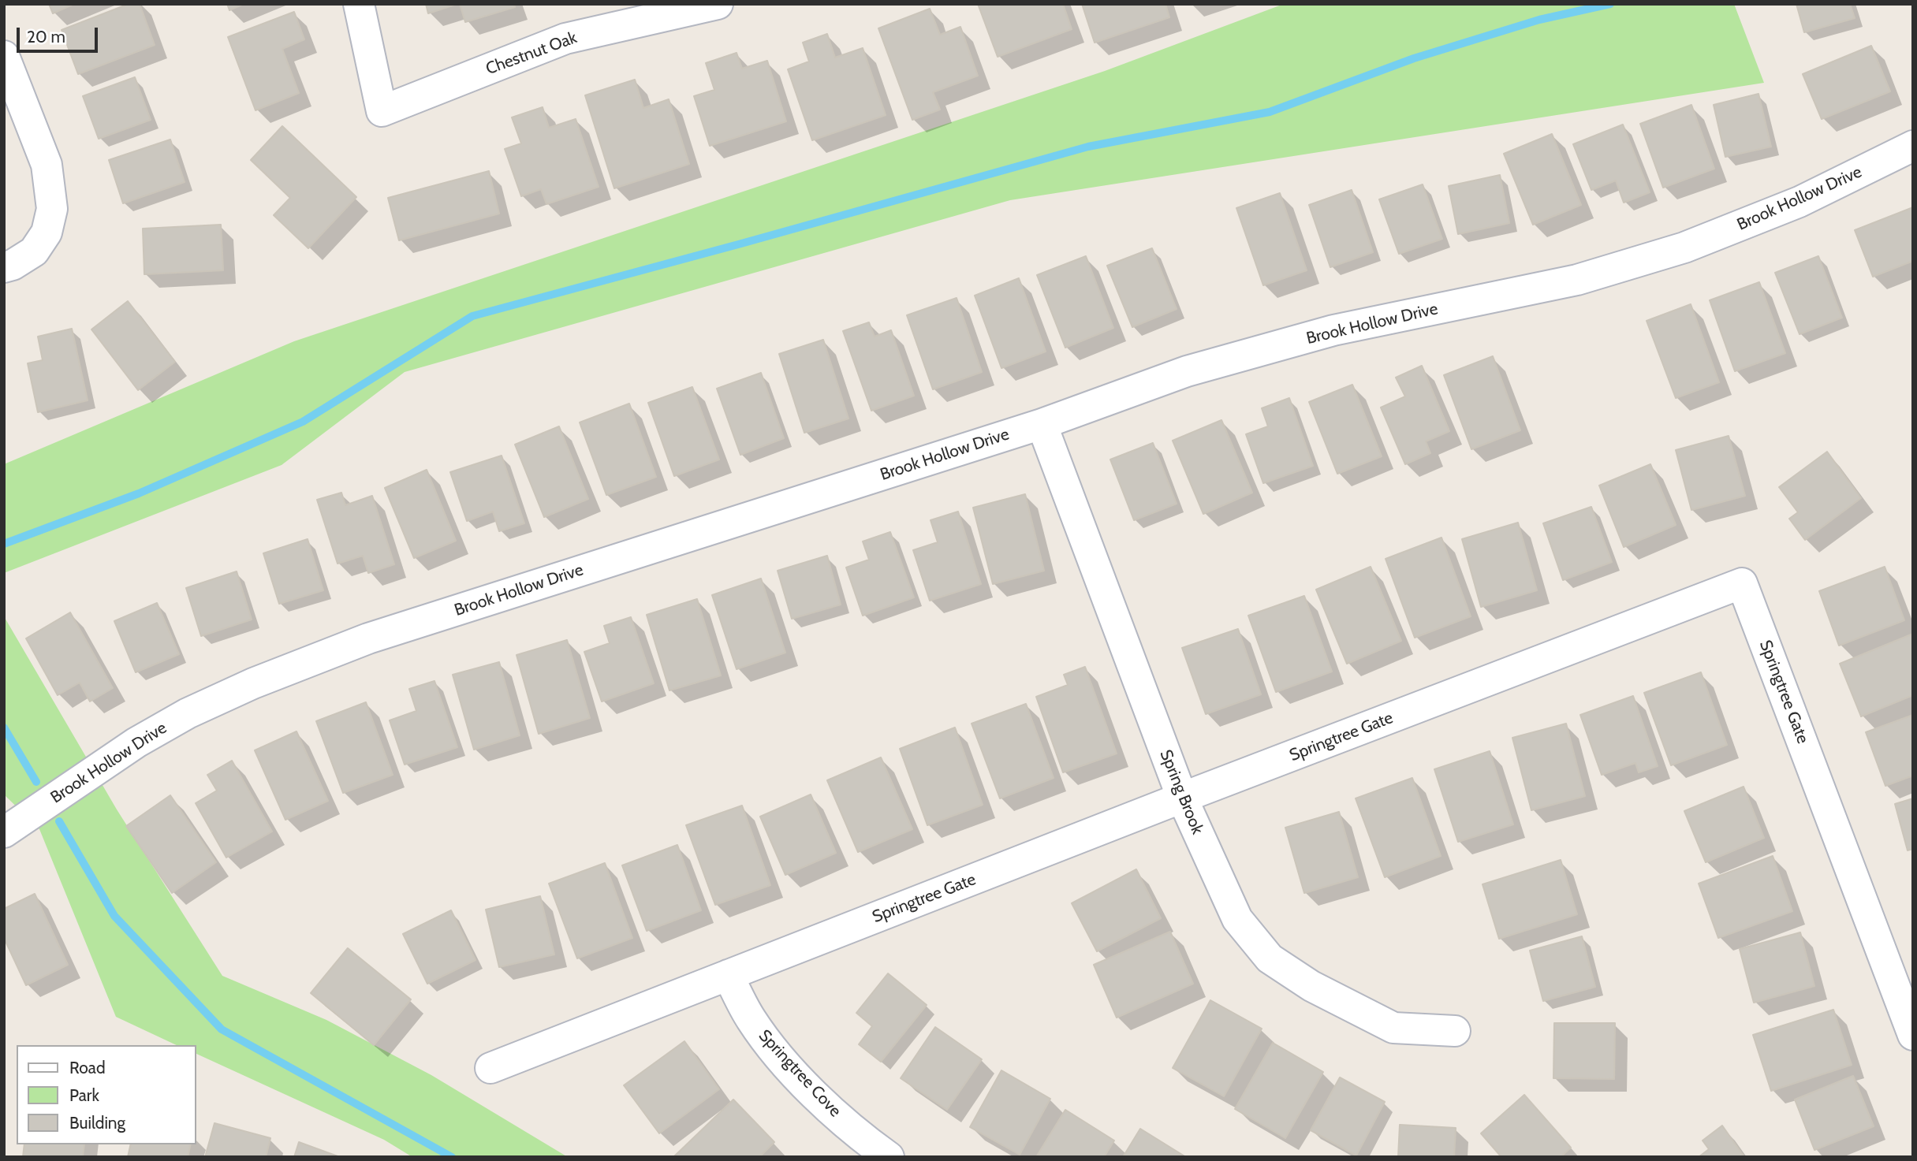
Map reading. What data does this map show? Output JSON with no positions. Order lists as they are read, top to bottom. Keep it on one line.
{"streets":{"street":["Chestnut Oak","Brook Hollow Drive","Springtree Gate","Spring Brook","Springtree Cove"]},"crossings":[["Brook Hollow Drive","Spring Brook"],["Springtree Gate","Spring Brook"],["Springtree Gate","Springtree Cove"]],"legend":["Road","Park","Building"],"scale_bar":"20 m"}
